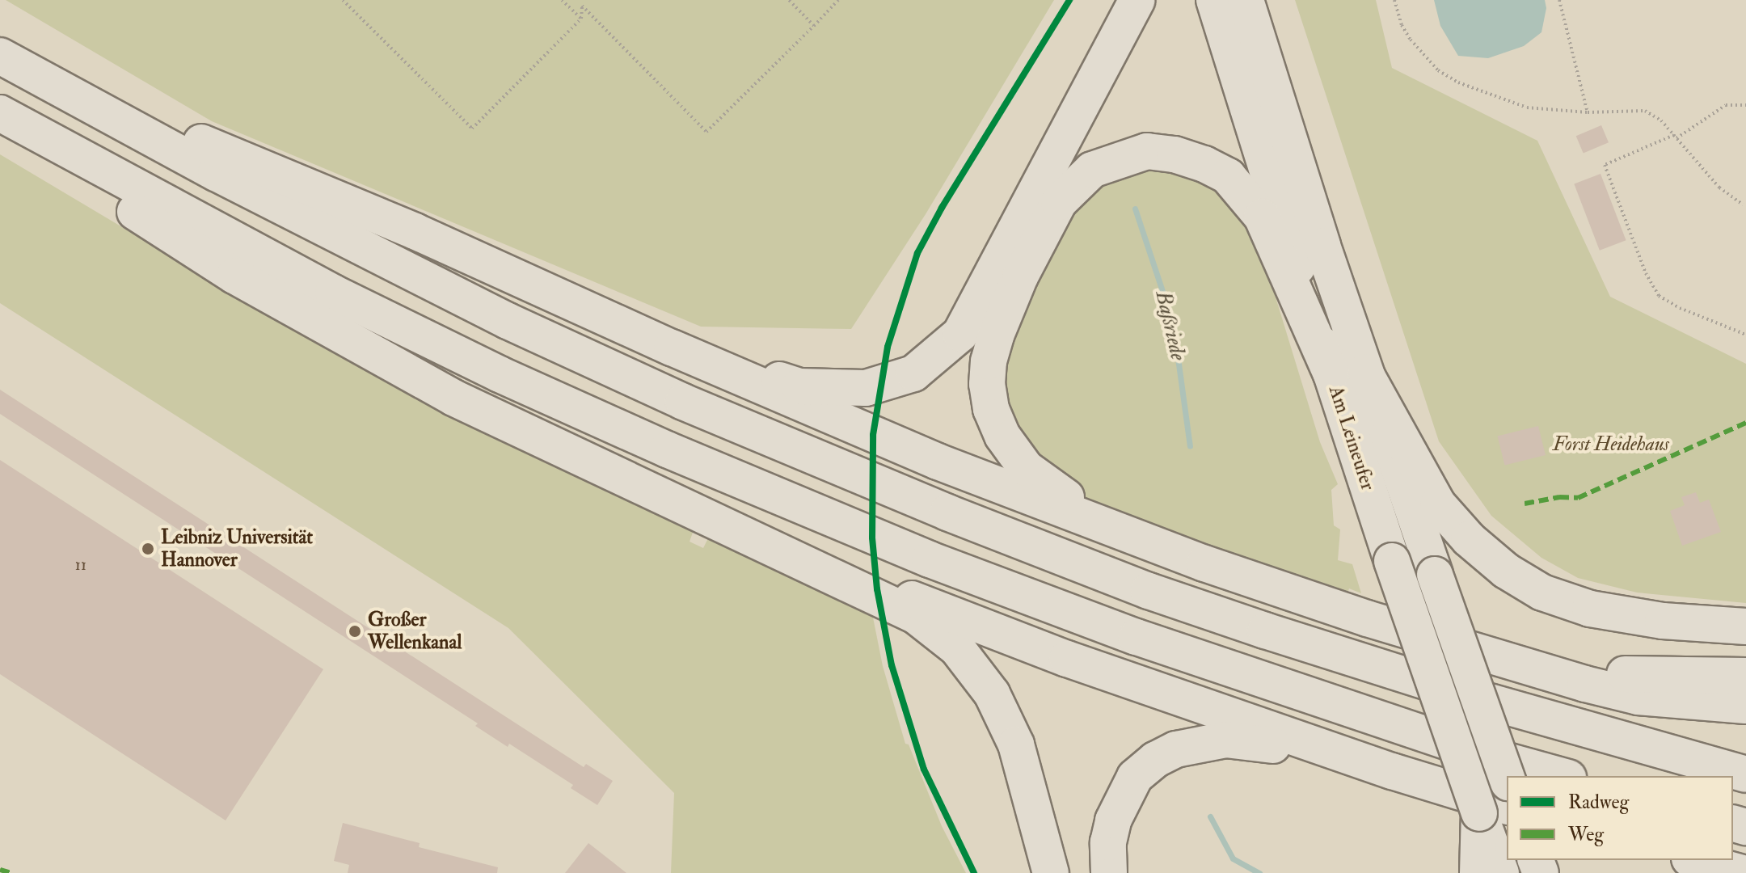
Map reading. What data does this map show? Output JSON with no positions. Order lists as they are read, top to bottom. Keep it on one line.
{"streets":{"highway":["Am Leineufer"]},"water":["Baßriede"],"parks":["Forst Heidehaus"],"places":["Leibniz Universität Hannover","Großer Wellenkanal"],"house_numbers":["11"],"legend":["Radweg","Weg"]}
